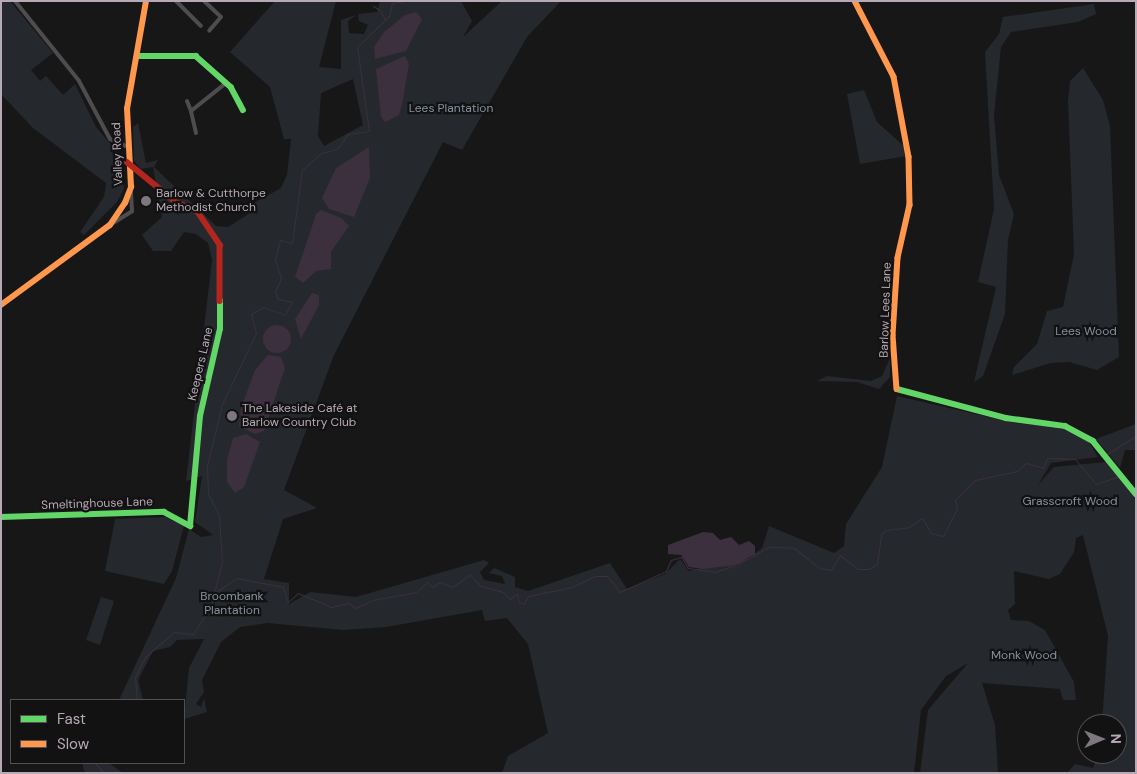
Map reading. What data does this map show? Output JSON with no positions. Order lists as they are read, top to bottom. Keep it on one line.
{"streets":{"street":["Valley Road","Barlow Lees Lane","Keepers Lane","Smeltinghouse Lane"]},"crossings":[["Valley Road","Keepers Lane"],["Keepers Lane","Smeltinghouse Lane"]],"parks":["Lees Plantation","Lees Wood","Grasscroft Wood","Broombank Plantation","Monk Wood"],"places":["Barlow & Cutthorpe Methodist Church","The Lakeside Café at Barlow Country Club"],"legend":["Fast","Slow"],"north":"right"}
